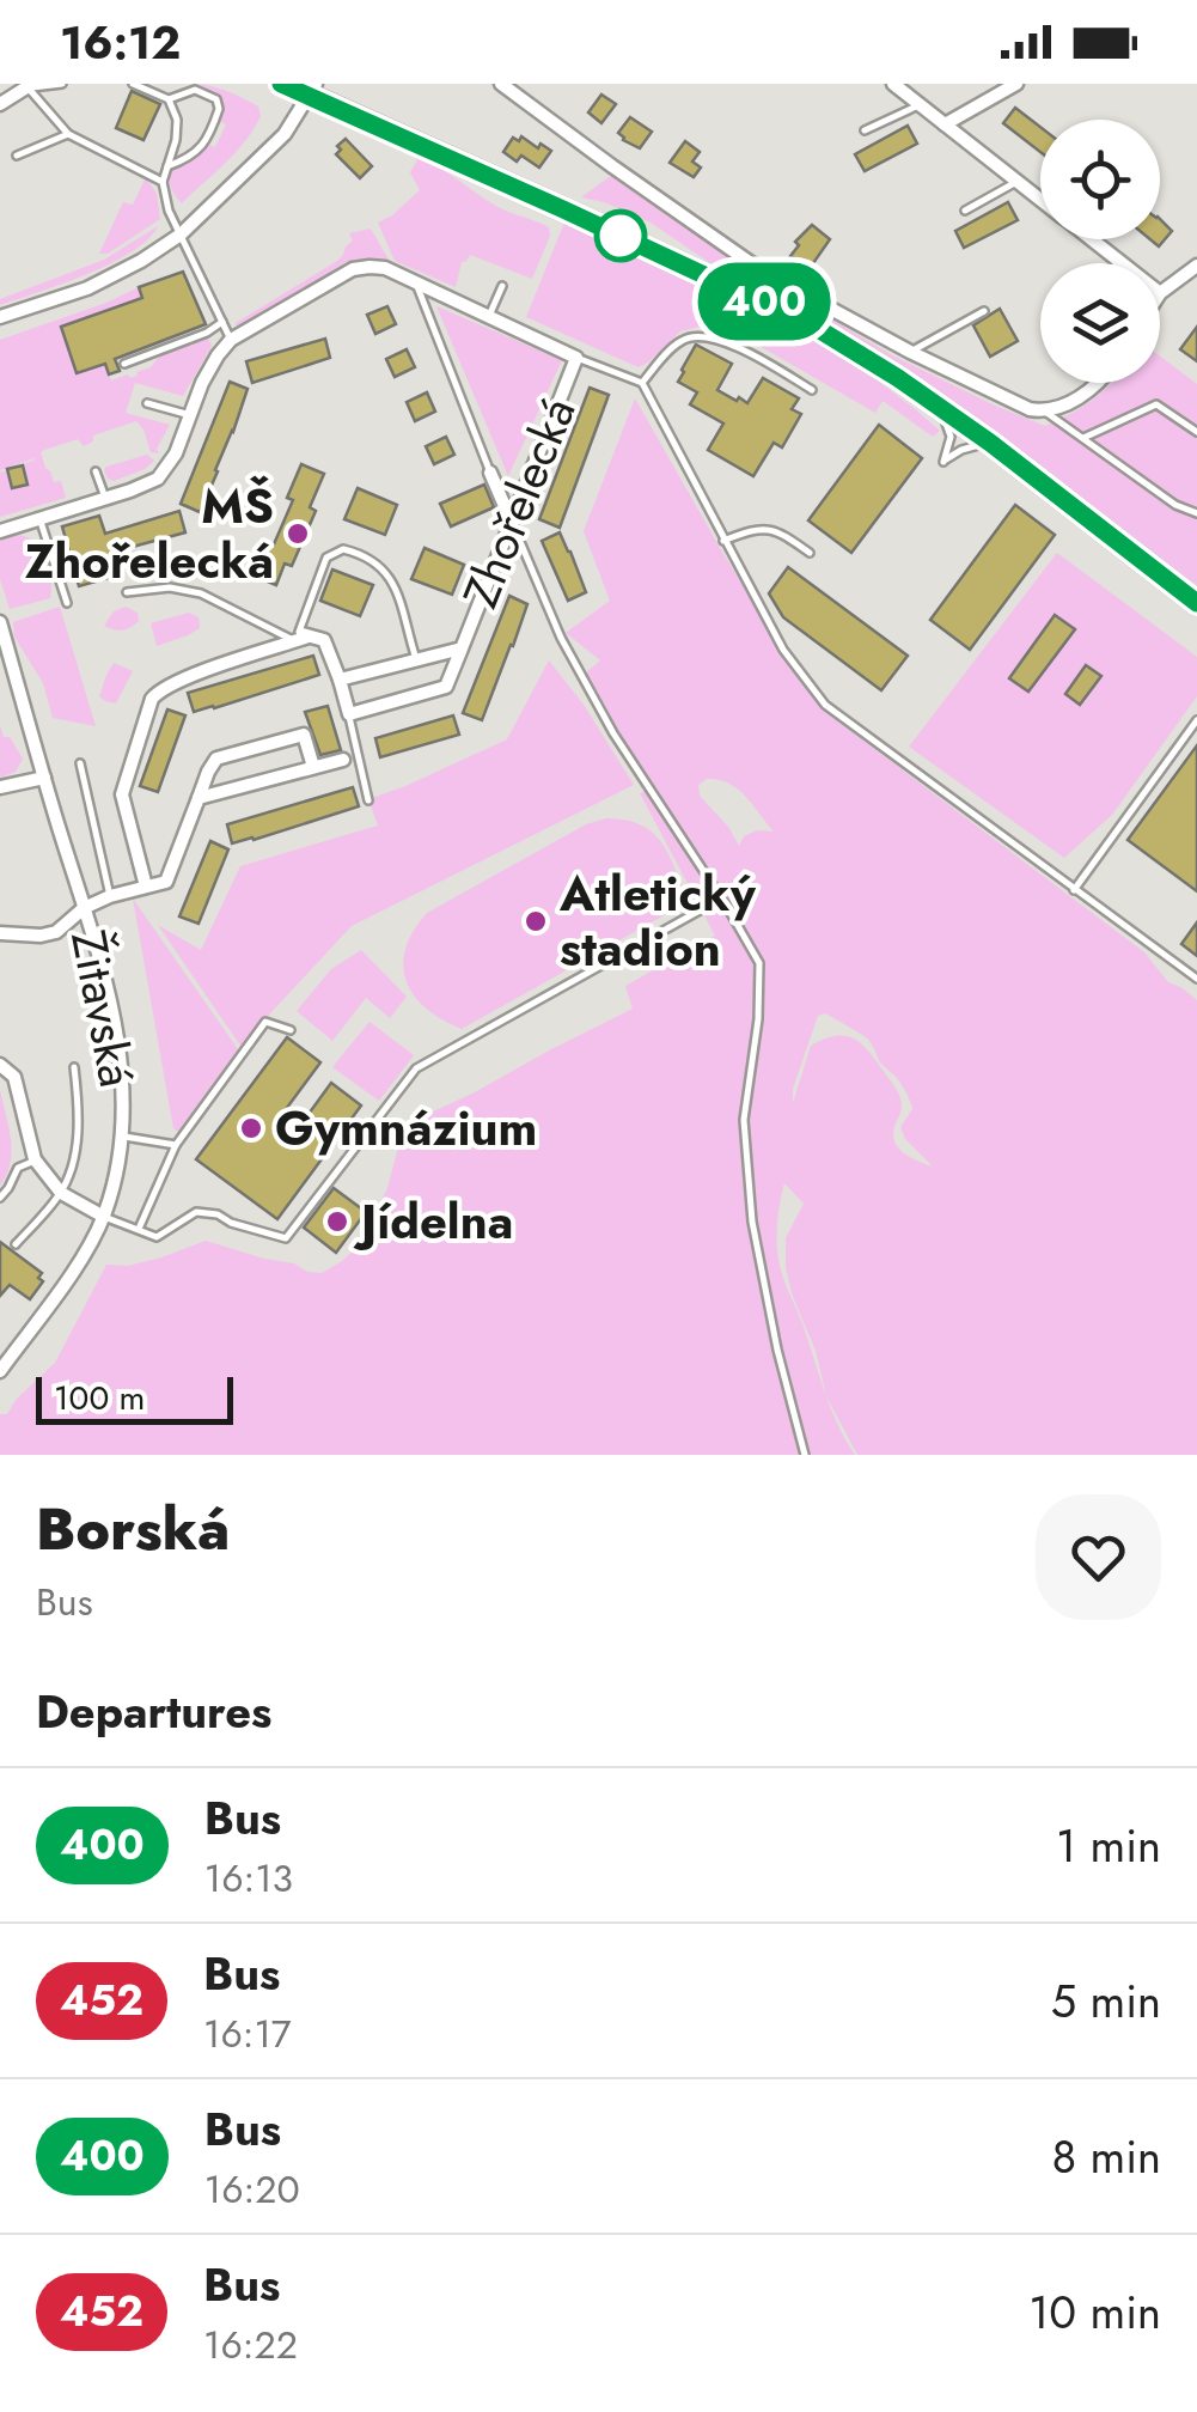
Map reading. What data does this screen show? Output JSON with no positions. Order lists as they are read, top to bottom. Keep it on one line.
{"streets":{"street":["Zhořelecká","Žitavská"]},"crossings":[["Zhořelecká","Žitavská"]],"places":["MŠ Zhořelecká","Atletický stadion","Gymnázium","Jídelna"],"lines":["bus line 400"],"scale_bar":"100 m","page":{"status":"16:12","on_map":"400","scale":"100 m","heading":[["Borská","Bus"],"Departures"],"list":[{"mark":"400","name":"Bus","note":"16:13","value":"1 min"},{"mark":"452","name":"Bus","note":"16:17","value":"5 min"},{"mark":"400","name":"Bus","note":"16:20","value":"8 min"},{"mark":"452","name":"Bus","note":"16:22","value":"10 min"}]}}
